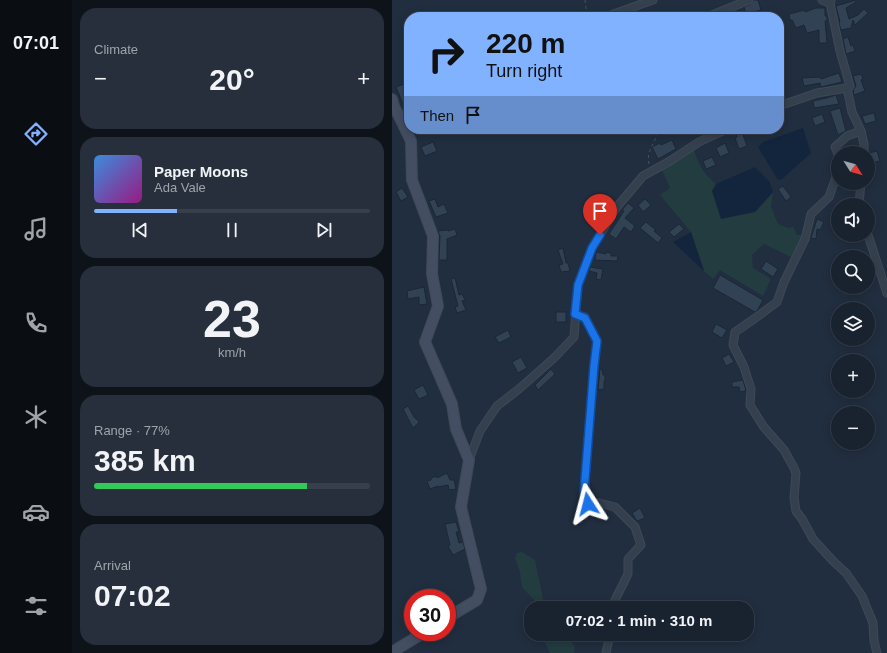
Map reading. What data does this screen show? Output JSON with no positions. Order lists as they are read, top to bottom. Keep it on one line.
{"north":"bottom right","page":{"tabs":"07:01","tile":["Climate",["23","km/h"],["Range · 77%","385 km"],["Arrival","07:02"]],"turn":["220 m","Turn right"],"heat":["−","20°","+"],"then":"Then","map_buttons":["+","−"],"song":["Paper Moons","Ada Vale"],"limit":"30","trip":"07:02 · 1 min · 310 m"}}
